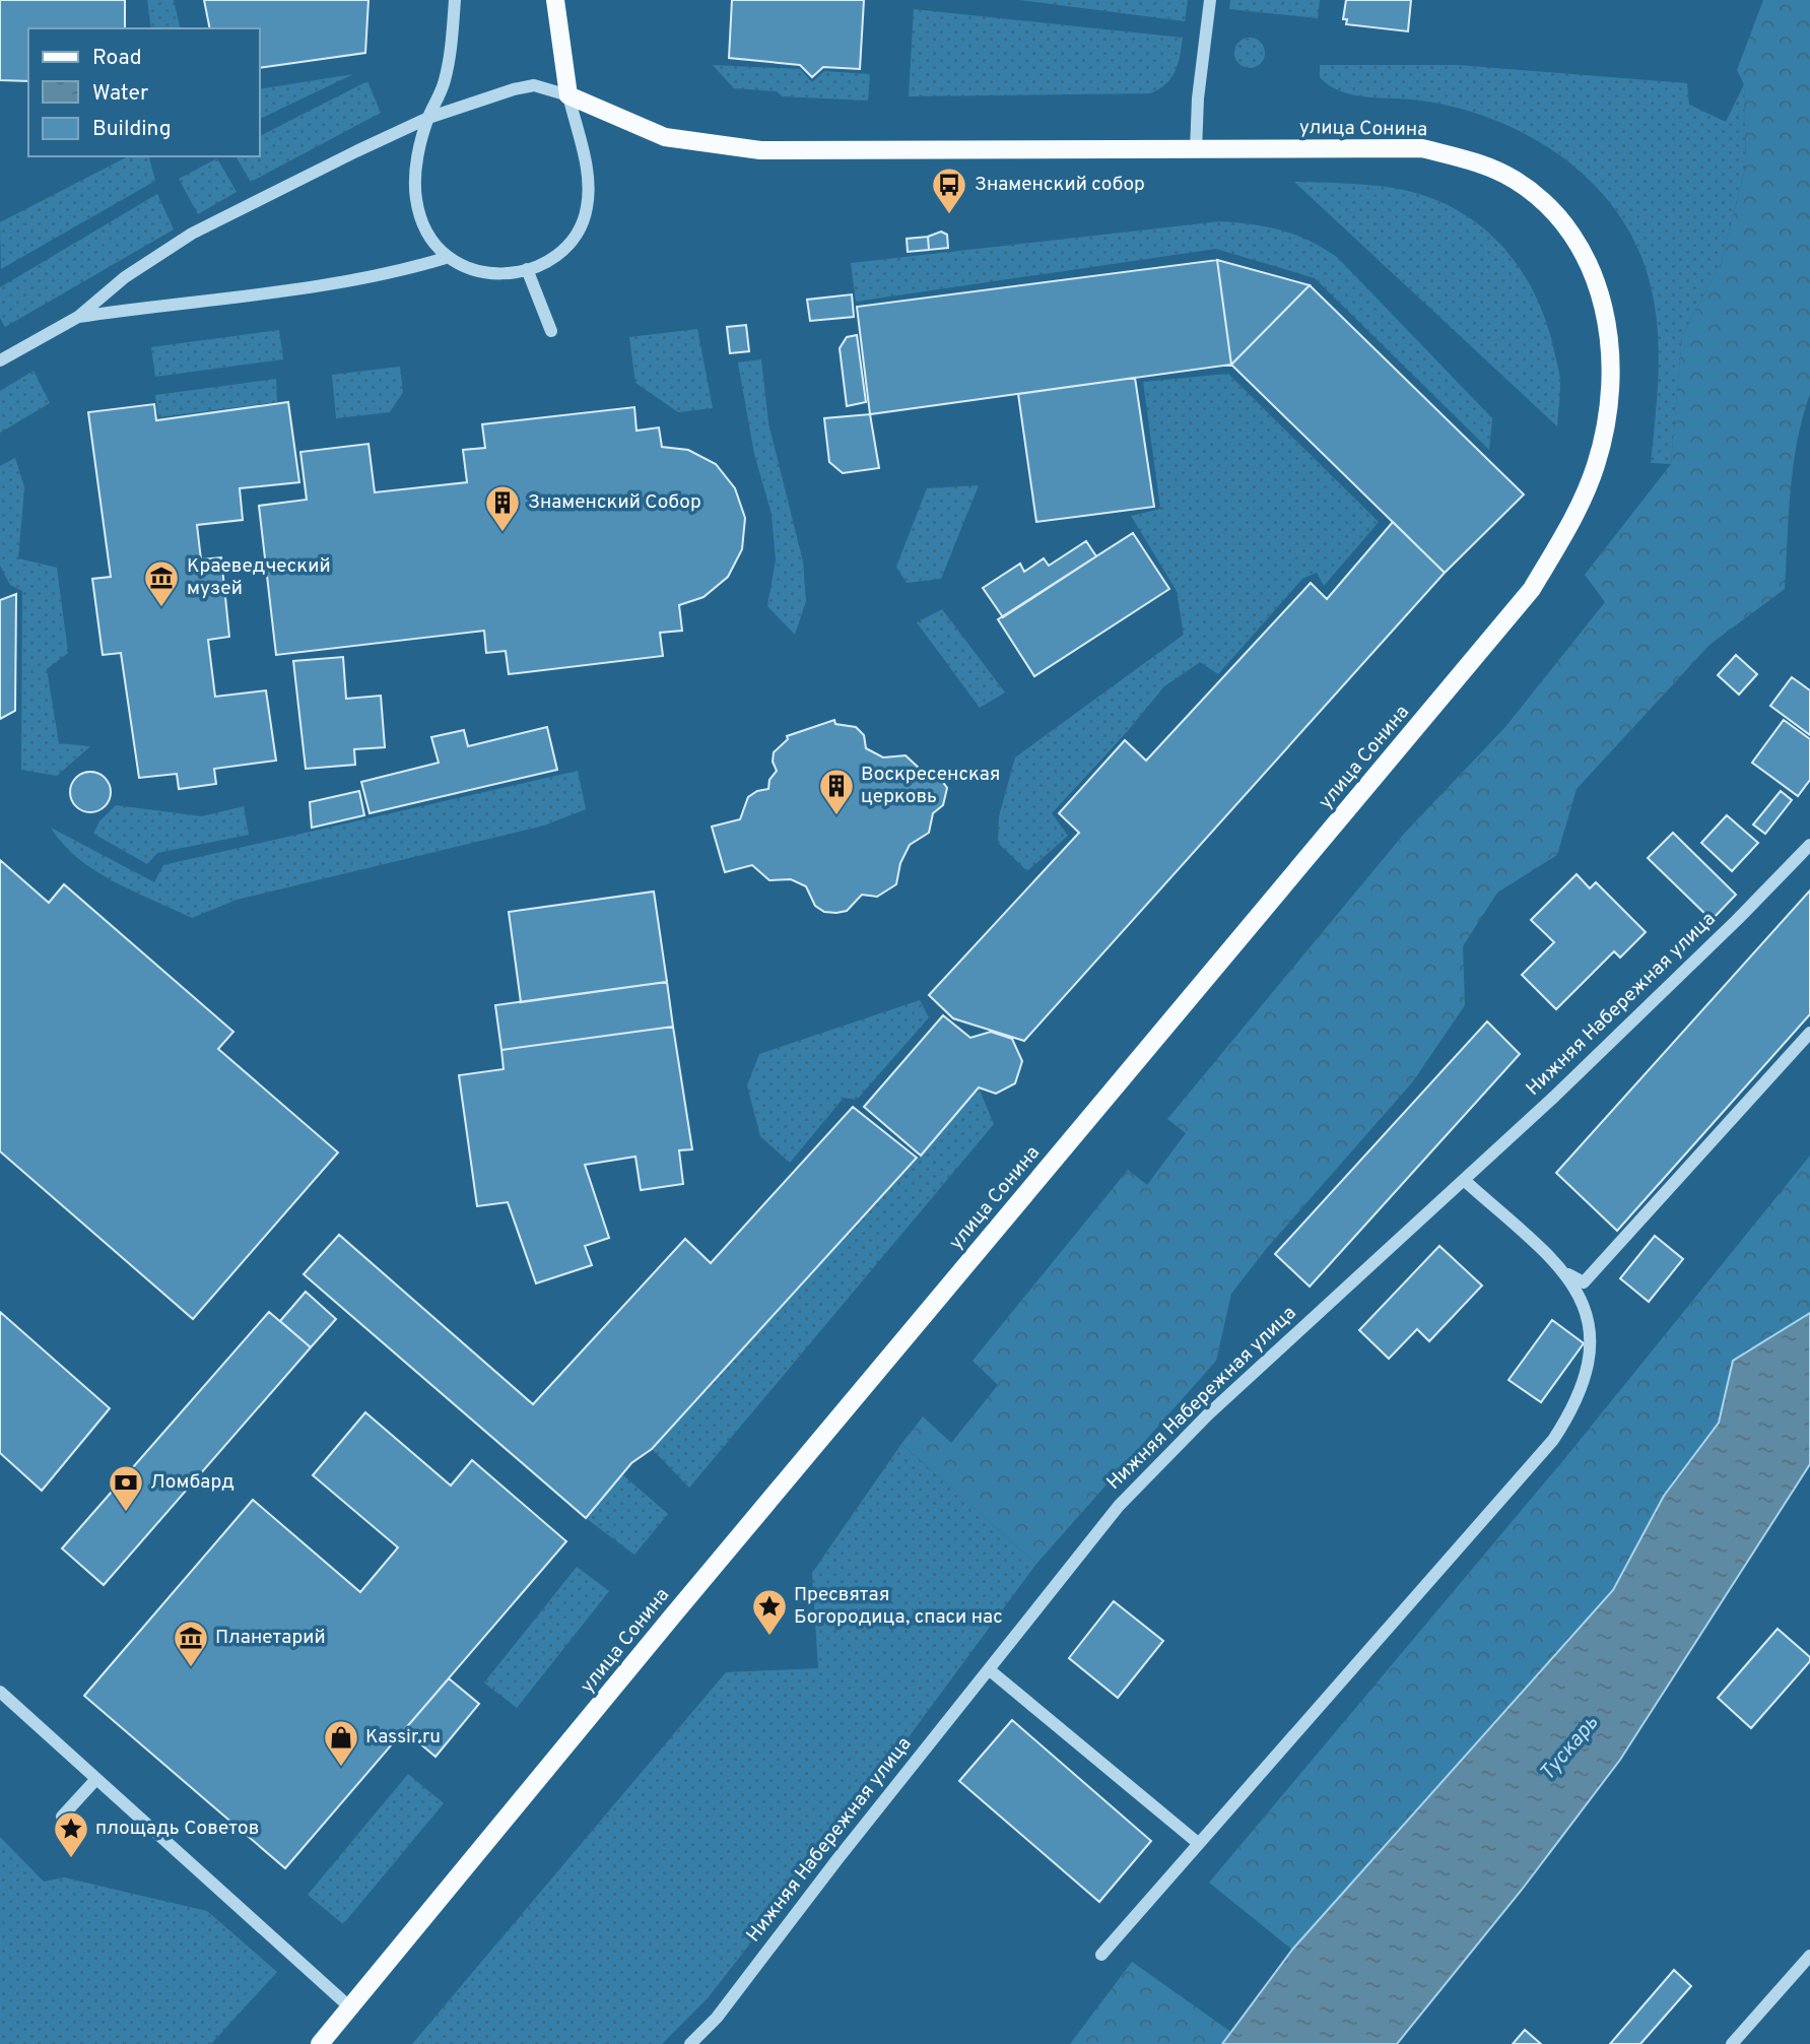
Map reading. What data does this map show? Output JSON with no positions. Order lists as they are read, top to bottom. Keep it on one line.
{"streets":{"main road":["улица Сонина"],"street":["Нижняя Набережная улица"]},"water":["Тускарь"],"places":{"bus stop":["Знаменский собор"],"building":["Знаменский Собор","Воскресенская церковь"],"museum":["Краеведческий музей","Планетарий"],"bank":["Ломбард"],"place":["Пресвятая Богородица, спаси нас","площадь Советов"],"shop":["Kassir.ru"]},"legend":["Road","Water","Building"]}
